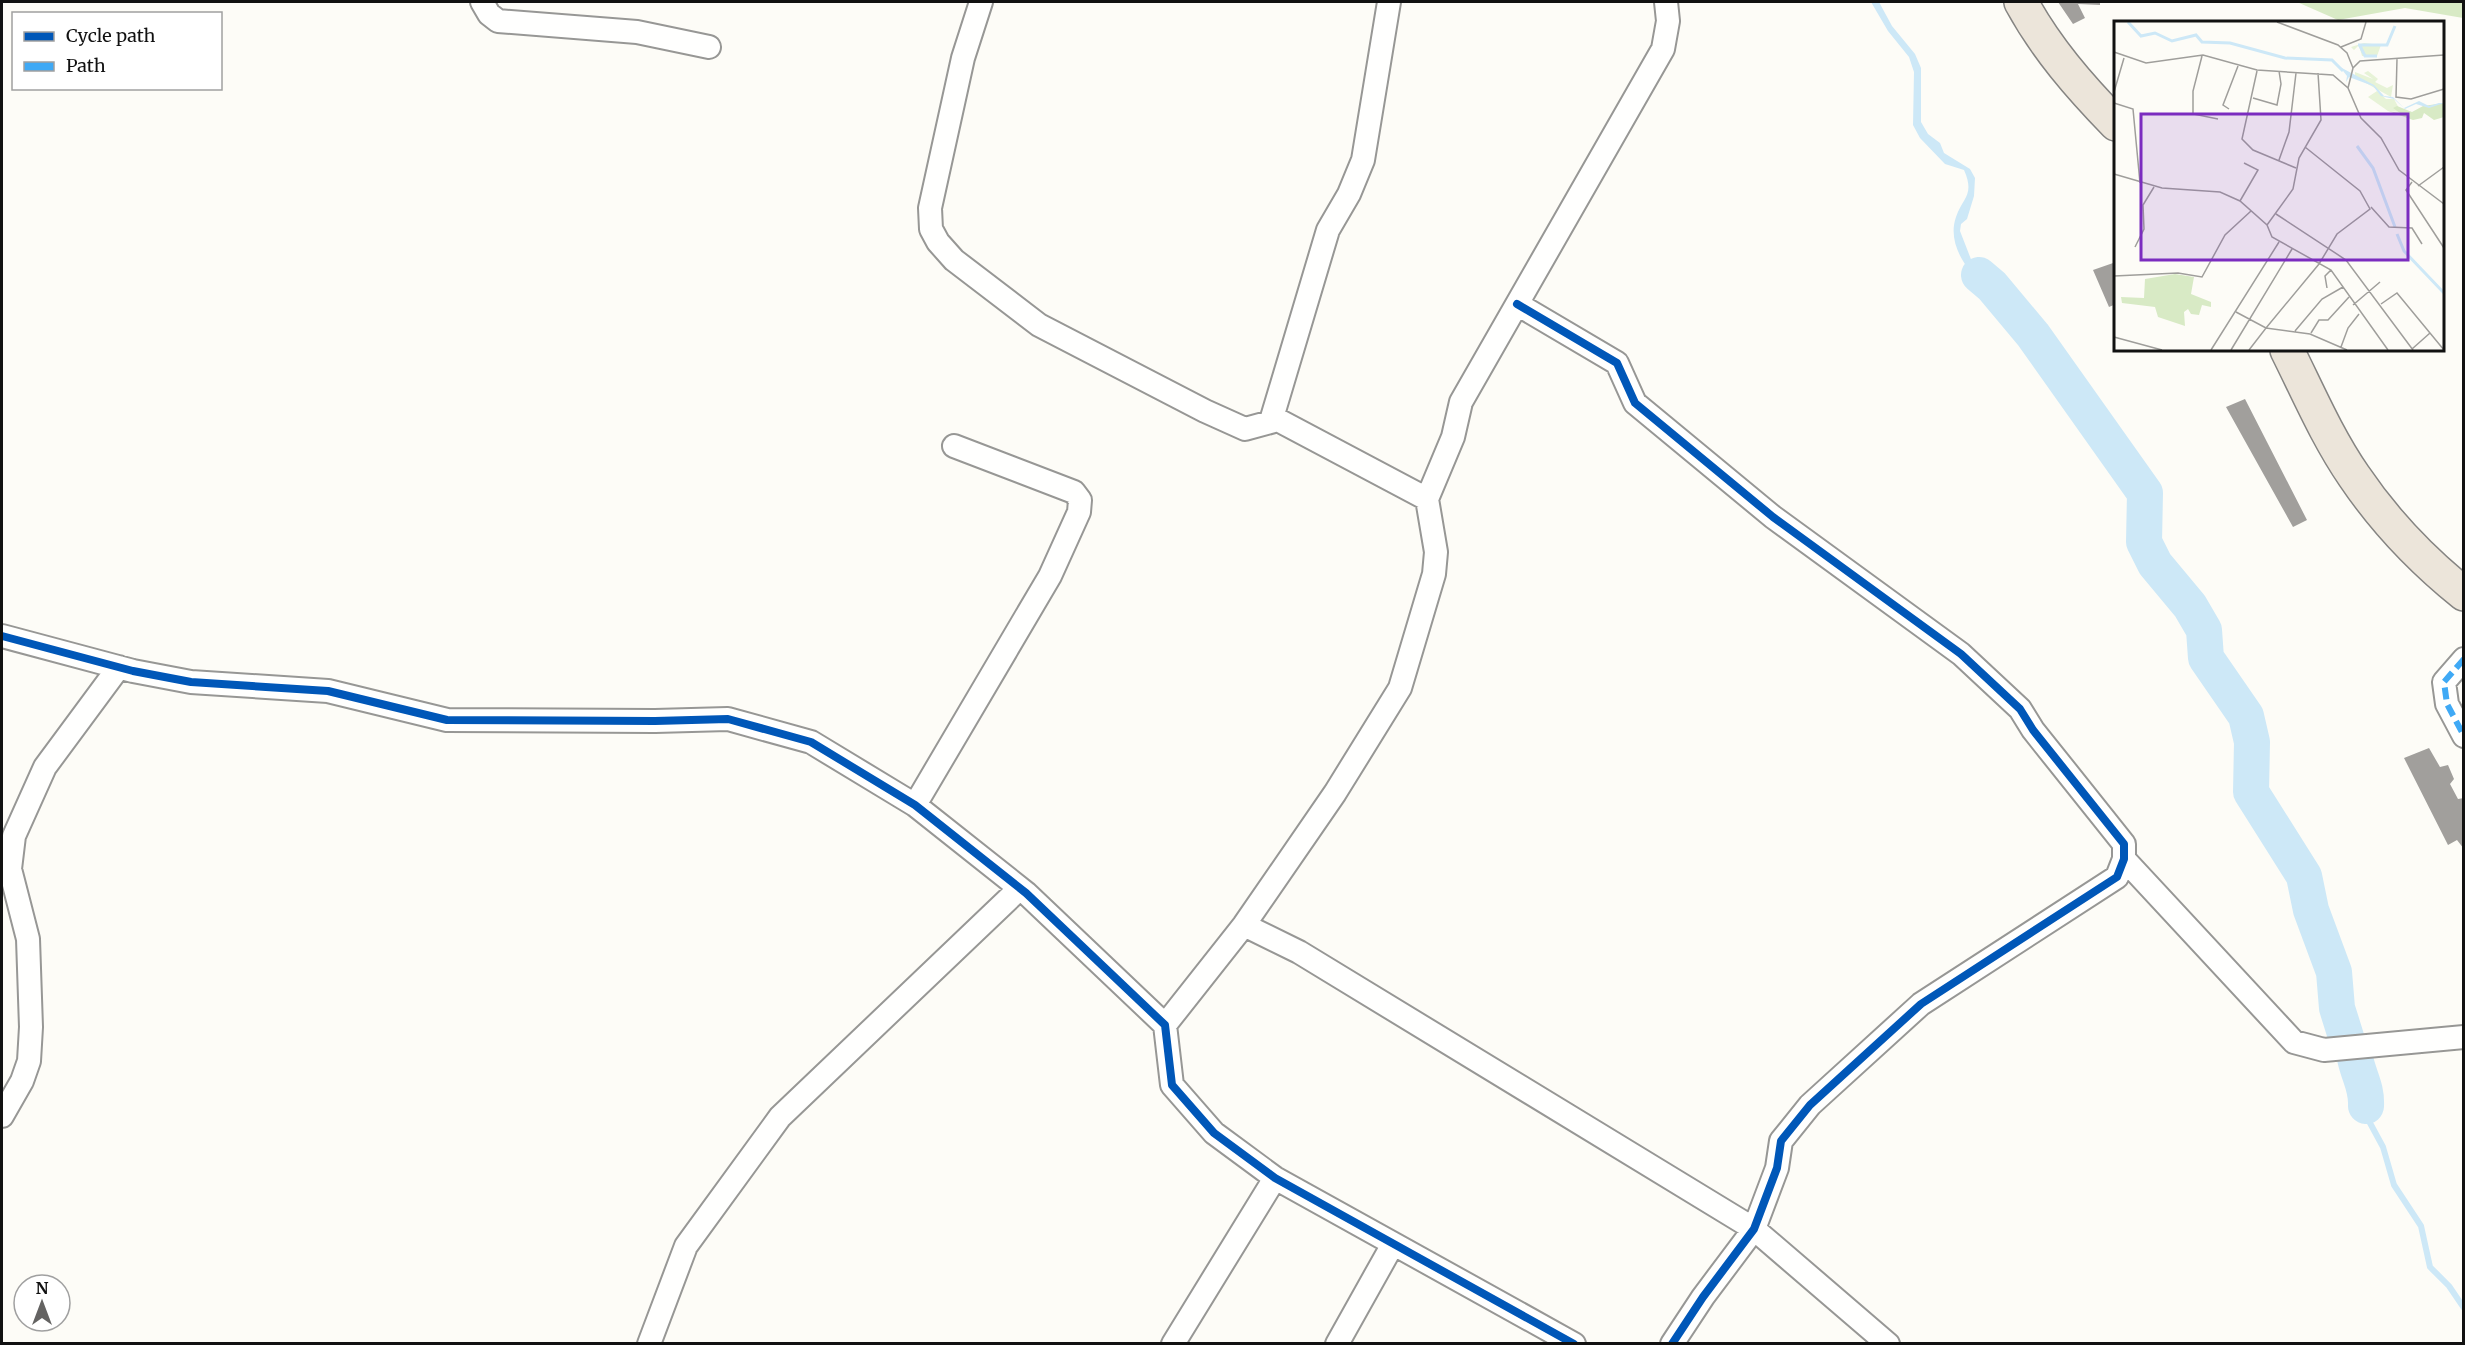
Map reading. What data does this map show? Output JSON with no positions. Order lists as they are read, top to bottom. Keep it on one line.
{"legend":["Cycle path","Path"],"north":"top"}
